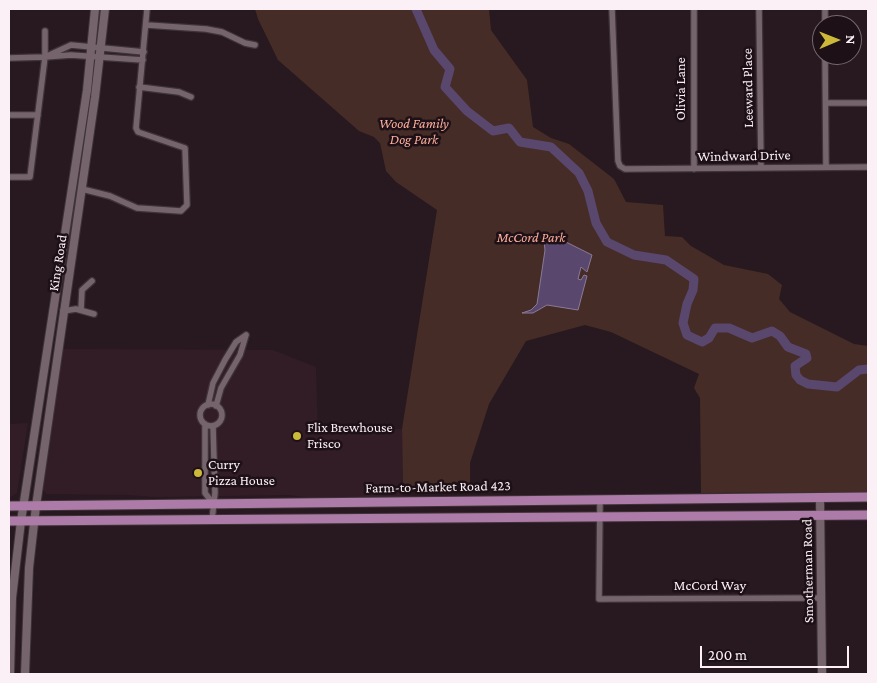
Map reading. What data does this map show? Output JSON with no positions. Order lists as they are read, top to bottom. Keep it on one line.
{"streets":{"main road":["Farm-to-Market Road 423"],"street":["Leeward Place","Olivia Lane","Windward Drive","King Road","Smotherman Road","McCord Way"]},"crossings":[["Leeward Place","Windward Drive"],["Olivia Lane","Windward Drive"],["King Road","Farm-to-Market Road 423"],["Farm-to-Market Road 423","Smotherman Road"],["Smotherman Road","McCord Way"]],"parks":["Wood Family Dog Park","McCord Park"],"places":["Flix Brewhouse Frisco","Curry Pizza House"],"scale_bar":"200 m","north":"right"}
